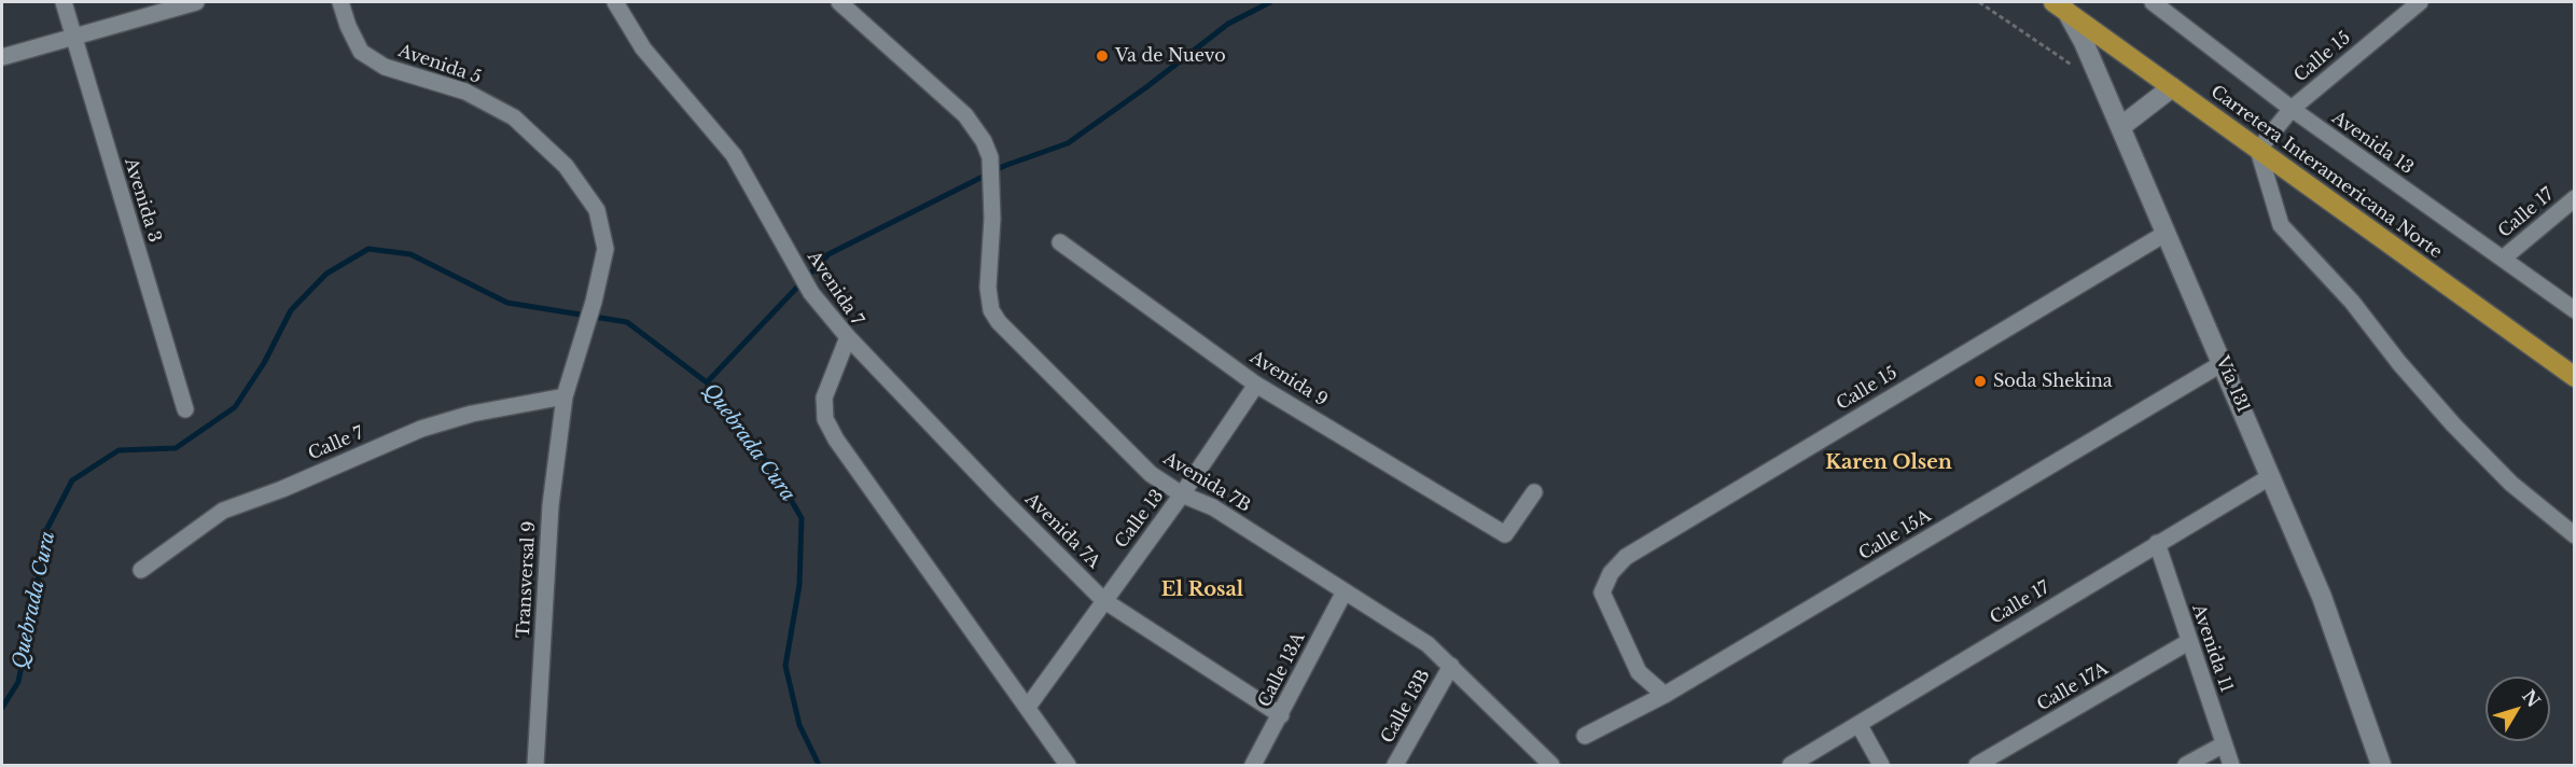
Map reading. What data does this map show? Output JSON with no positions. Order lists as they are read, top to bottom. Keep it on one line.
{"streets":{"highway":["Carretera Interamericana Norte"],"main road":["Vía 131"],"street":["Calle 15","Avenida 5","Avenida 13","Avenida 3","Calle 17","Avenida 7","Avenida 9","Calle 7","Avenida 7B","Calle 13","Avenida 7A","Calle 15A","Transversal 9","Avenida 11","Calle 13A","Calle 17A","Calle 13B"]},"crossings":[["Calle 15","Avenida 13"],["Calle 15","Carretera Interamericana Norte"],["Calle 15","Vía 131"],["Calle 15","Calle 15A"],["Avenida 5","Calle 7"],["Avenida 5","Transversal 9"],["Avenida 13","Calle 17"],["Carretera Interamericana Norte","Vía 131"],["Calle 17","Vía 131"],["Calle 17","Avenida 11"],["Avenida 7","Calle 13"],["Avenida 7","Avenida 7A"],["Avenida 9","Calle 13"],["Vía 131","Calle 15A"],["Calle 7","Transversal 9"],["Avenida 7B","Calle 13"],["Avenida 7B","Calle 13A"],["Avenida 7B","Calle 13B"],["Calle 13","Avenida 7A"],["Avenida 7A","Calle 13A"],["Avenida 11","Calle 17A"]],"districts":["Karen Olsen","El Rosal"],"water":["Quebrada Cura"],"places":["Va de Nuevo","Soda Shekina"],"north":"top right"}
